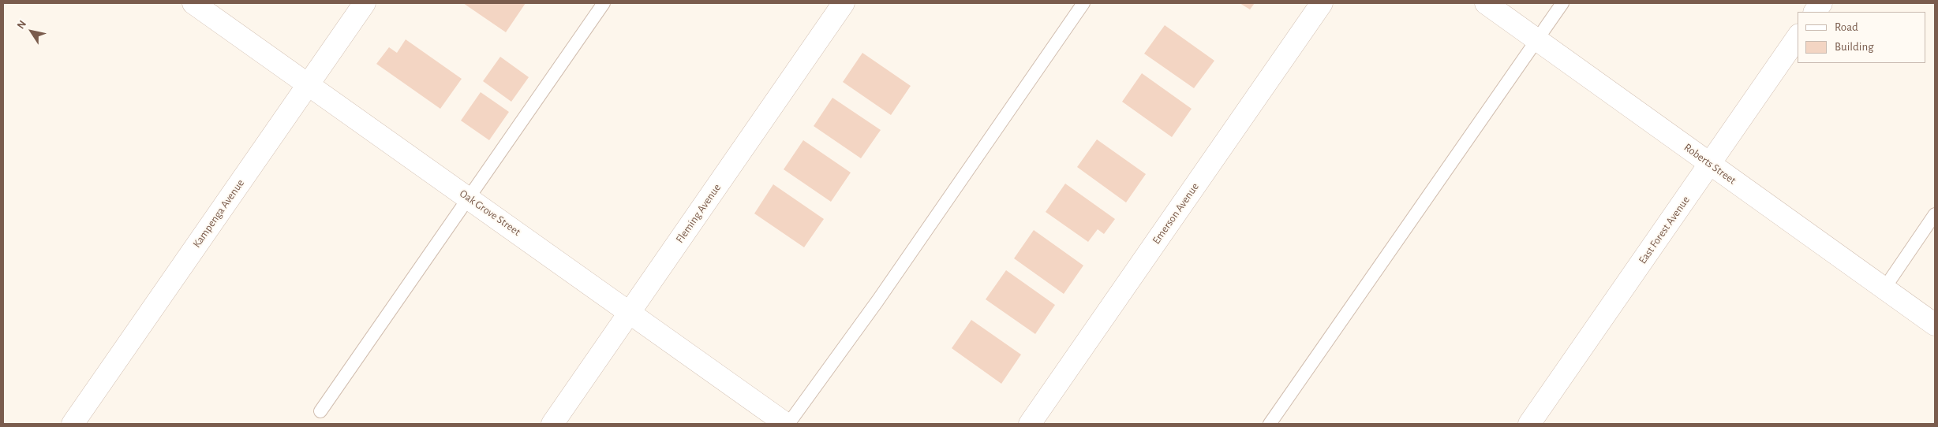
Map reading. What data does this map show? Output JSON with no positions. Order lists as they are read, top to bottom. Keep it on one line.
{"streets":{"street":["Roberts Street","Oak Grove Street","Kampenga Avenue","Fleming Avenue","Emerson Avenue","East Forest Avenue"]},"crossings":[["Roberts Street","East Forest Avenue"],["Oak Grove Street","Kampenga Avenue"],["Oak Grove Street","Fleming Avenue"]],"legend":["Road","Building"],"north":"top left"}
